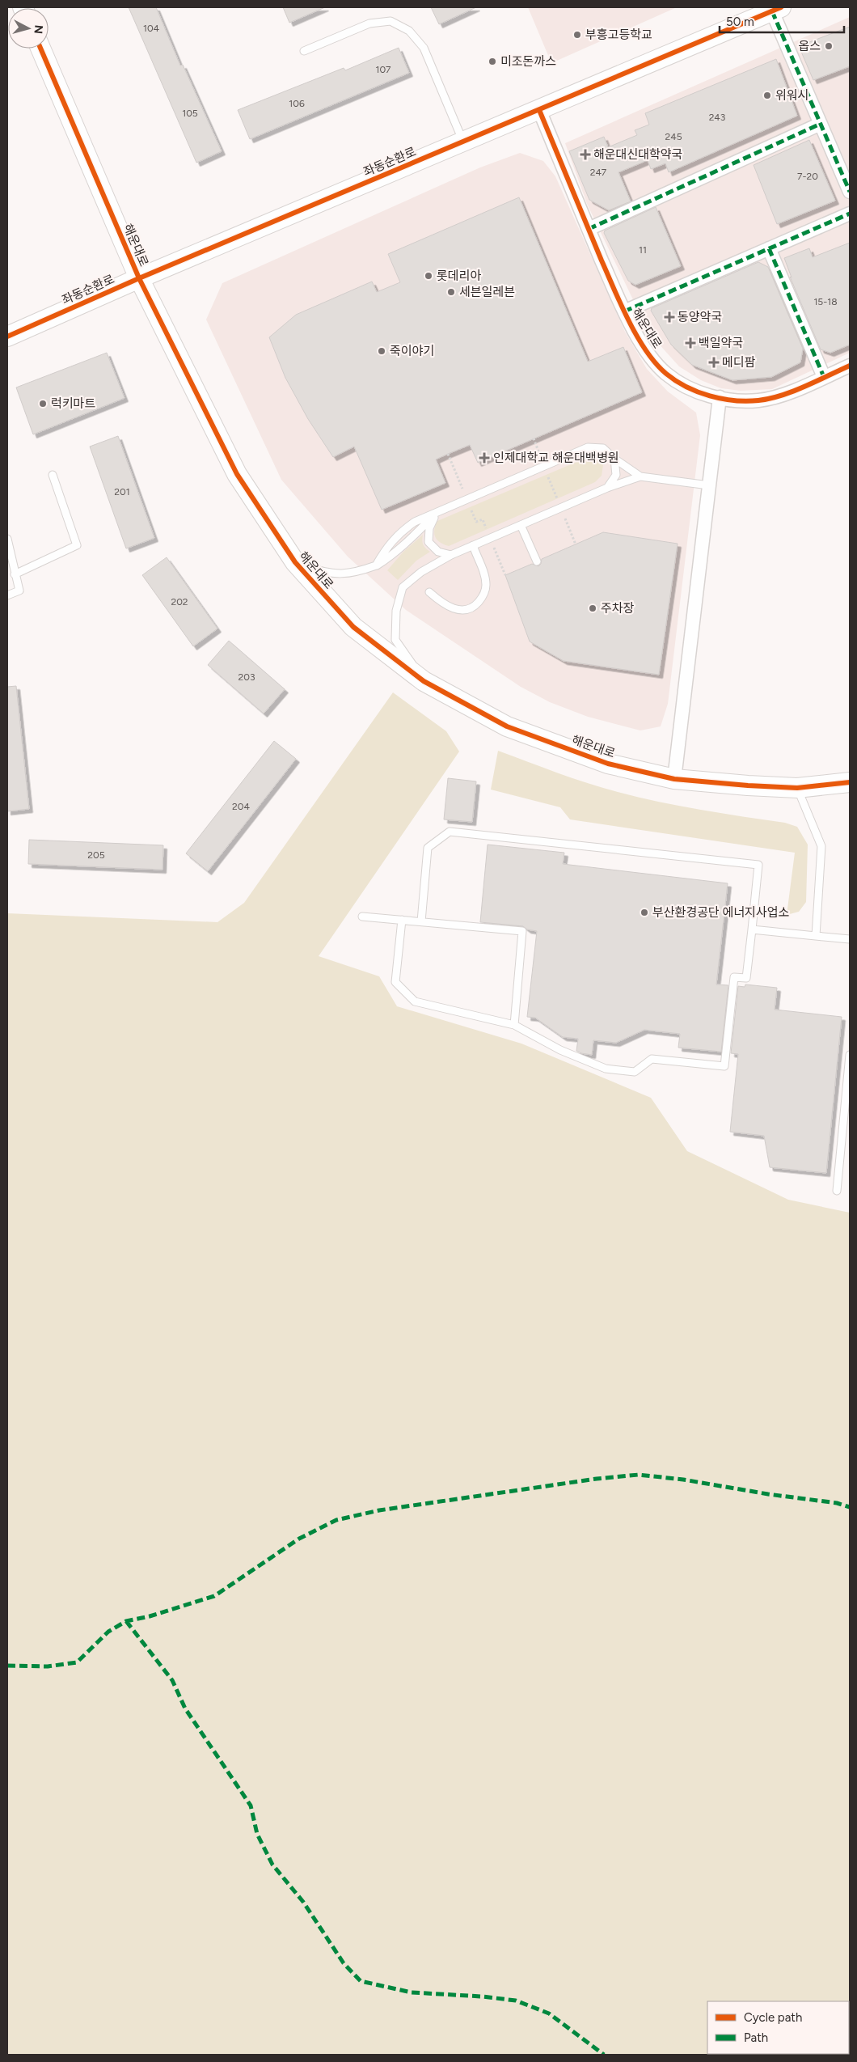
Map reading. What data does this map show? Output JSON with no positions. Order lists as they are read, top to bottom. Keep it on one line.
{"streets":{"main road":["좌동순환로","해운대로"]},"crossings":[["좌동순환로","해운대로"]],"places":{"other":["부흥고등학교","옵스","미조돈까스","위워시","롯데리아","세븐일레븐","죽이야기","럭키마트","주차장","부산환경공단 에너지사업소"],"health":["해운대신대학약국","동양약국","백일약국","메디팜","인제대학교 해운대백병원"]},"house_numbers":["104","107","106","105","243","245","247","7-20","11","15-18","201","202","203","204","205"],"legend":["Cycle path","Path"],"scale_bar":"50 m","north":"right"}
